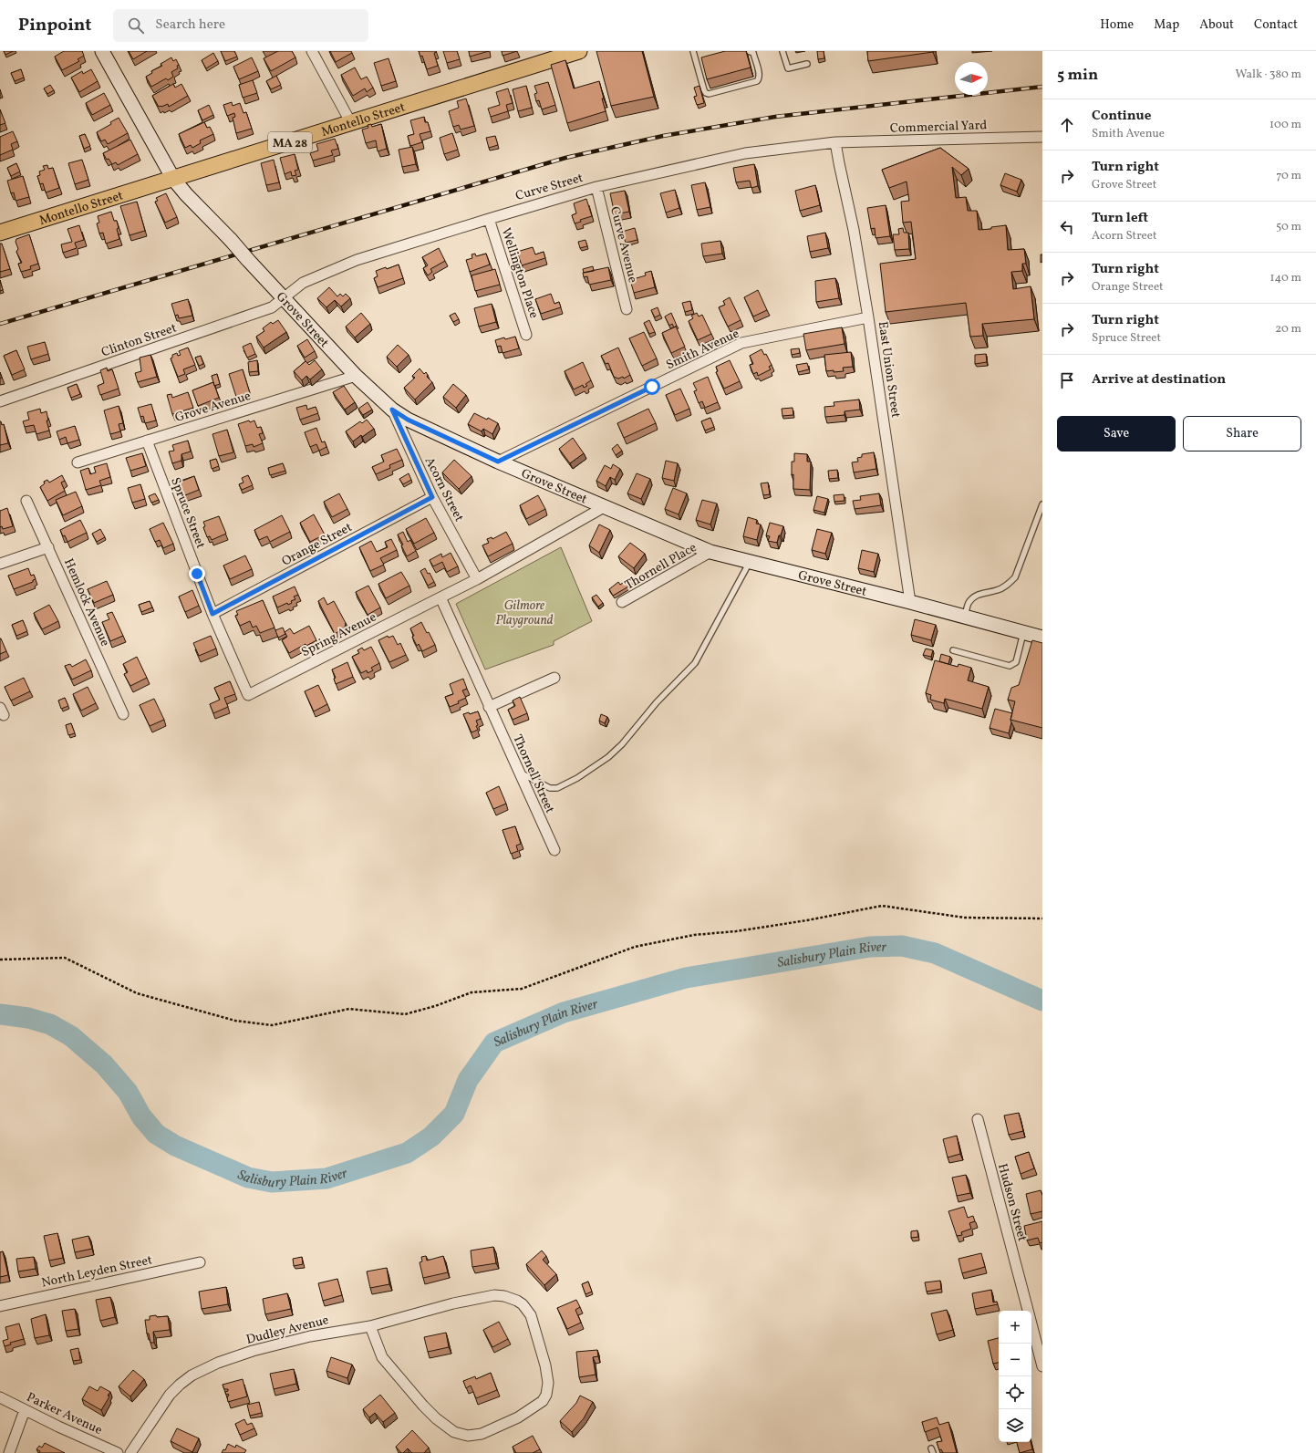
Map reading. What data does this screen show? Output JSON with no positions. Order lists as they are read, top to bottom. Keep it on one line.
{"streets":{"main road":["Montello Street","MA 28","Grove Street"],"street":["Commercial Yard","Curve Street","Curve Avenue","Wellington Place","Clinton Street","Smith Avenue","East Union Street","Grove Avenue","Acorn Street","Spruce Street","Orange Street","Thornell Place","Hemlock Avenue","Spring Avenue","Thornell Street","Hudson Street","North Leyden Street","Dudley Avenue","Parker Avenue"]},"crossings":[["Montello Street","Grove Street"],["Commercial Yard","Curve Street"],["Commercial Yard","East Union Street"],["Curve Street","Curve Avenue"],["Curve Street","Wellington Place"],["Curve Street","Grove Street"],["Curve Street","Clinton Street"],["Curve Street","East Union Street"],["Grove Street","Clinton Street"],["Grove Street","Smith Avenue"],["Grove Street","East Union Street"],["Grove Street","Grove Avenue"],["Grove Street","Acorn Street"],["Grove Street","Thornell Place"],["Grove Street","Spring Avenue"],["Smith Avenue","East Union Street"],["Grove Avenue","Spruce Street"],["Acorn Street","Orange Street"],["Acorn Street","Spring Avenue"],["Spruce Street","Orange Street"],["Spruce Street","Spring Avenue"]],"water":["Salisbury Plain River"],"parks":["Gilmore Playground"],"north":"right","page":{"header":"Pinpoint","search":"Search here","nav":["Home","Map","About","Contact"],"heading":["5 min","Walk · 380 m"],"list":[["Continue","Smith Avenue","100 m"],["Turn right","Grove Street","70 m"],["Turn left","Acorn Street","50 m"],["Turn right","Orange Street","140 m"],["Turn right","Spruce Street","20 m"],"Arrive at destination"],"buttons":["Save","Share"],"map_buttons":["+","−"]}}
